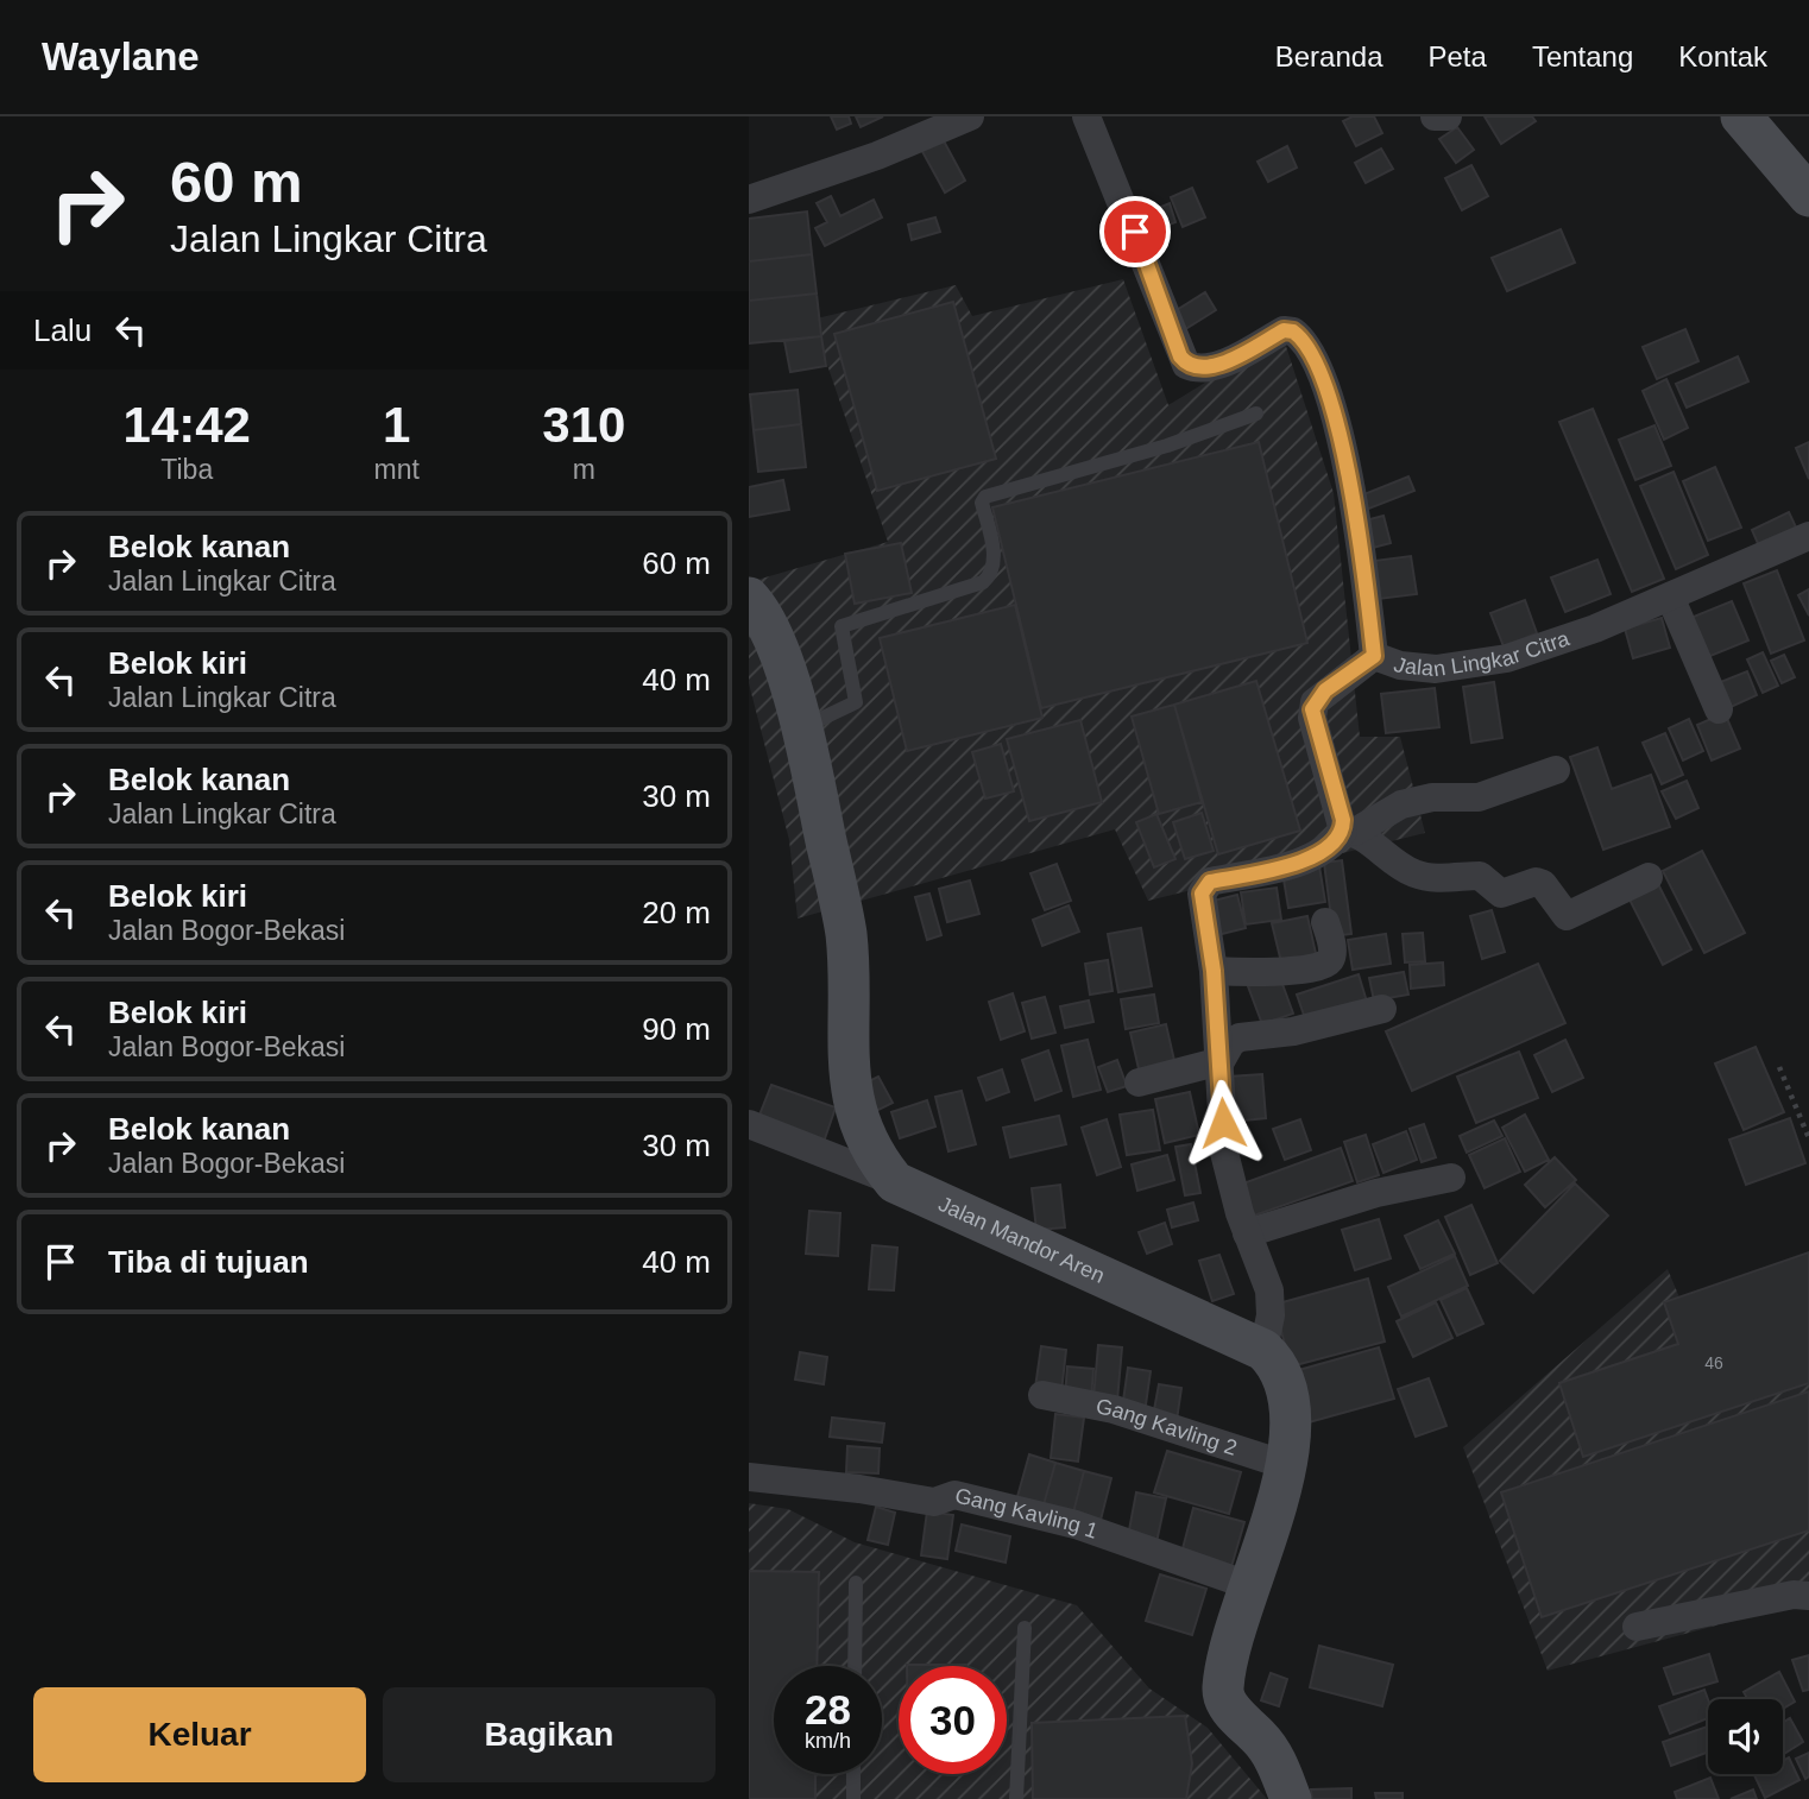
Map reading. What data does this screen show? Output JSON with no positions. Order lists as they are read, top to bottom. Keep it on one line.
{"streets":{"street":["Jalan Lingkar Citra","Jalan Mandor Aren","Gang Kavling 2","Gang Kavling 1"]},"house_numbers":["46"],"page":{"header":"Waylane","nav":["Beranda","Peta","Tentang","Kontak"],"turn":["60 m","Jalan Lingkar Citra"],"then":"Lalu","eta":["14:42","Tiba","1","mnt","310","m"],"list":[{"name":"Belok kanan","note":"Jalan Lingkar Citra","value":"60 m"},{"name":"Belok kiri","note":"Jalan Lingkar Citra","value":"40 m"},{"name":"Belok kanan","note":"Jalan Lingkar Citra","value":"30 m"},{"name":"Belok kiri","note":"Jalan Bogor-Bekasi","value":"20 m"},{"name":"Belok kiri","note":"Jalan Bogor-Bekasi","value":"90 m"},{"name":"Belok kanan","note":"Jalan Bogor-Bekasi","value":"30 m"},{"name":"Tiba di tujuan","value":"40 m"}],"speed":"28 km/h","limit":"30","buttons":["Keluar","Bagikan"]}}
